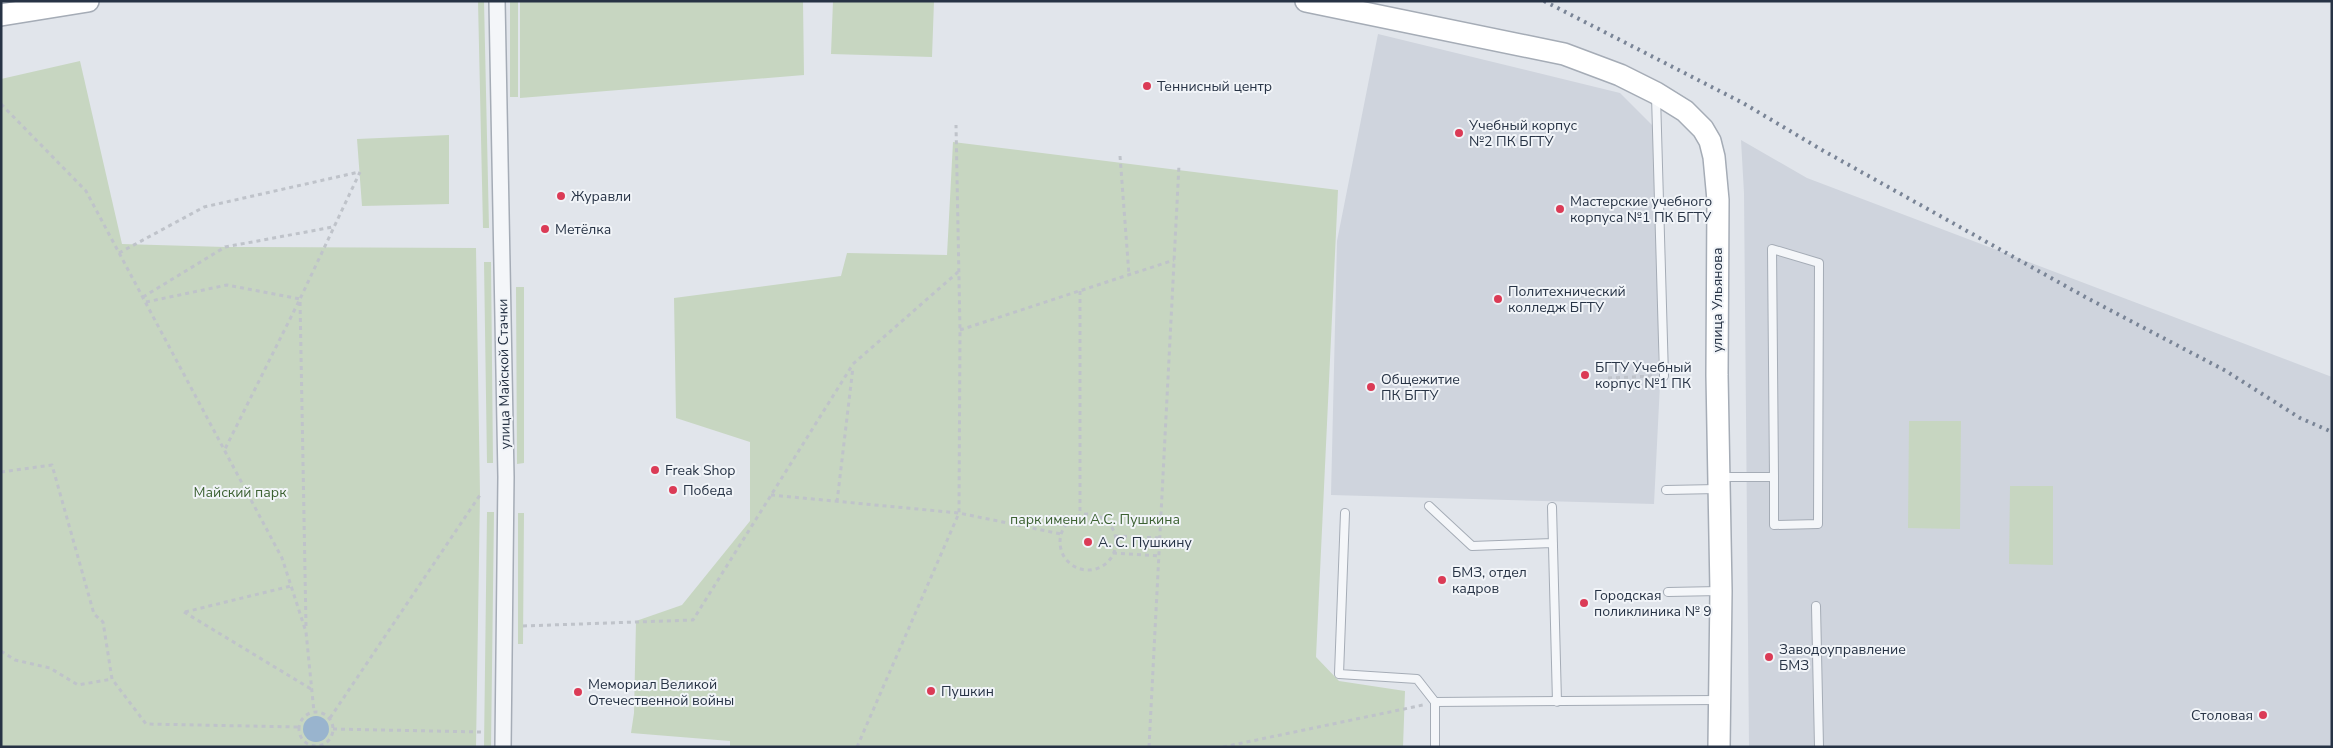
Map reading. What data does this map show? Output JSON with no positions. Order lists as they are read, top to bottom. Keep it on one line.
{"streets":{"main road":["улица Ульянова"],"street":["улица Майской Стачки"]},"parks":["Майский парк","парк имени А.С. Пушкина"],"places":["Теннисный центр","Учебный корпус №2 ПК БГТУ","Журавли","Мастерские учебного корпуса №1 ПК БГТУ","Метёлка","Политехнический колледж БГТУ","БГТУ Учебный корпус №1 ПК","Общежитие ПК БГТУ","Freak Shop","Победа","А. С. Пушкину","БМЗ, отдел кадров","Городская поликлиника № 9","Заводоуправление БМЗ","Пушкин","Мемориал Великой Отечественной войны","Столовая"]}
